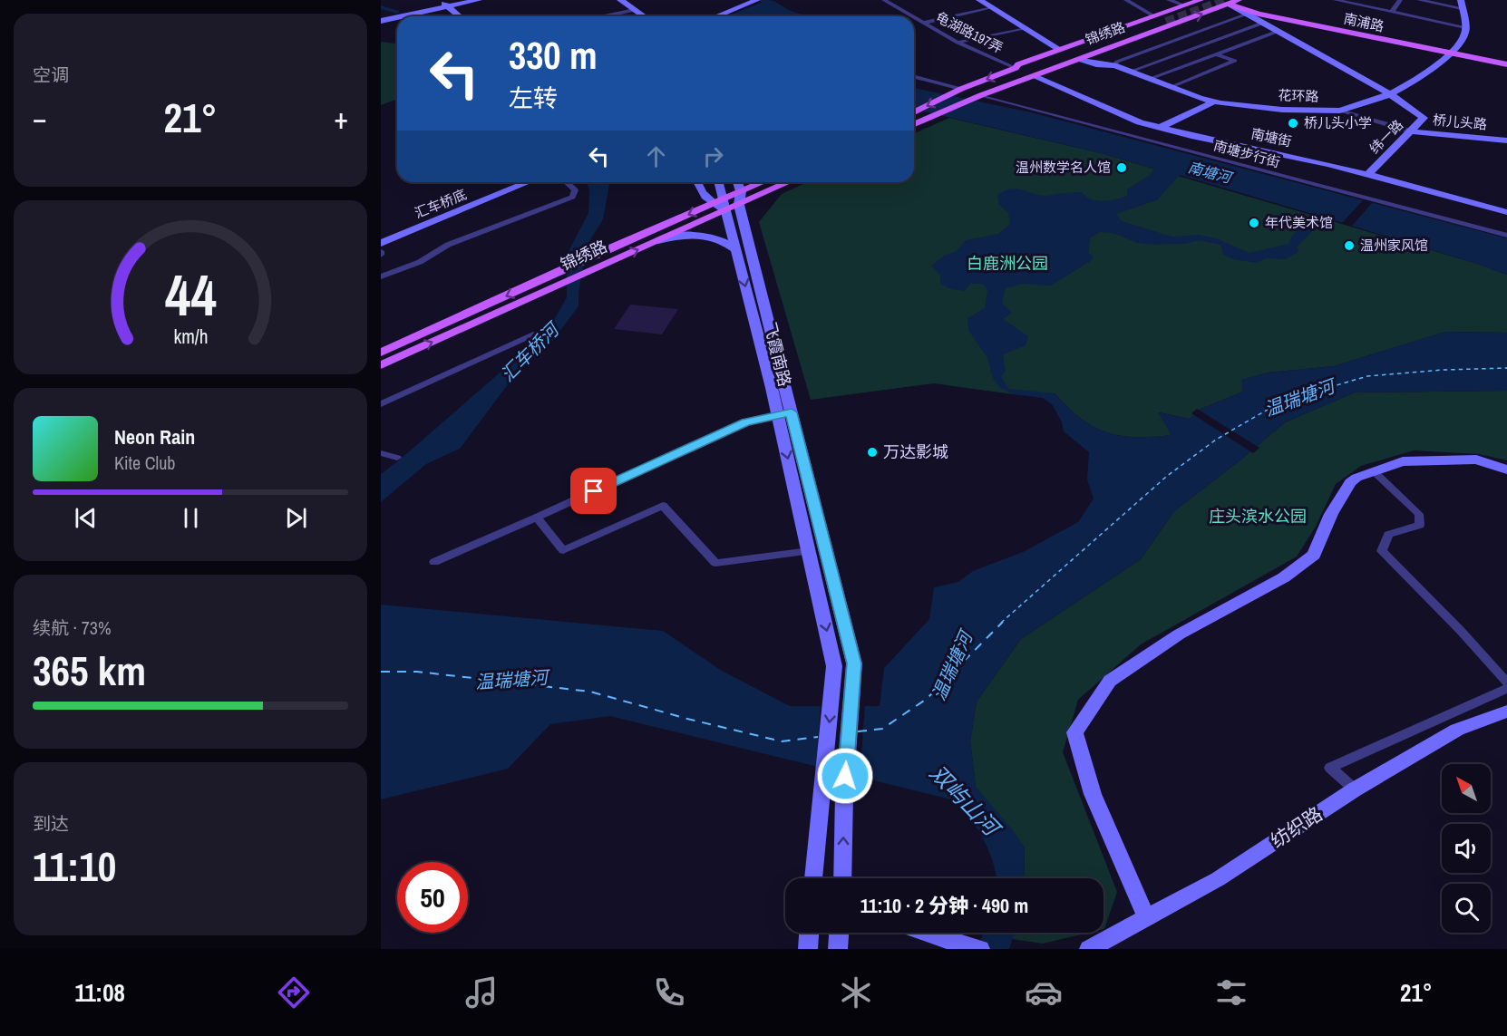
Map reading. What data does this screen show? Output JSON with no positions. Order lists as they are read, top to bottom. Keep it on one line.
{"streets":{"main road":["南浦路","锦绣路"],"street":["龟湖路197弄","花环路","桥儿头路","纬一路","南塘街","南塘步行街","汇车桥底","飞霞南路","纺织路"]},"crossings":[["南浦路","锦绣路"],["南浦路","花环路"],["龟湖路197弄","锦绣路"],["锦绣路","花环路"],["锦绣路","南塘街"],["锦绣路","南塘步行街"],["锦绣路","飞霞南路"],["花环路","纬一路"],["桥儿头路","纬一路"],["纬一路","南塘街"]],"water":["南塘河","汇车桥河","温瑞塘河","双屿山河"],"parks":["白鹿洲公园","庄头滨水公园"],"places":["桥儿头小学","温州数学名人馆","年代美术馆","温州家风馆","万达影城"],"north":"top left","page":{"tile":["空调",["续航 · 73%","365 km"],["到达","11:10"]],"turn":["330 m","左转"],"heat":["−","21°","+"],"song":["Neon Rain","Kite Club"],"limit":"50","trip":"11:10 · 2 分钟 · 490 m","tabs":["11:08","21°"],"gauge":["44","km/h"]}}
